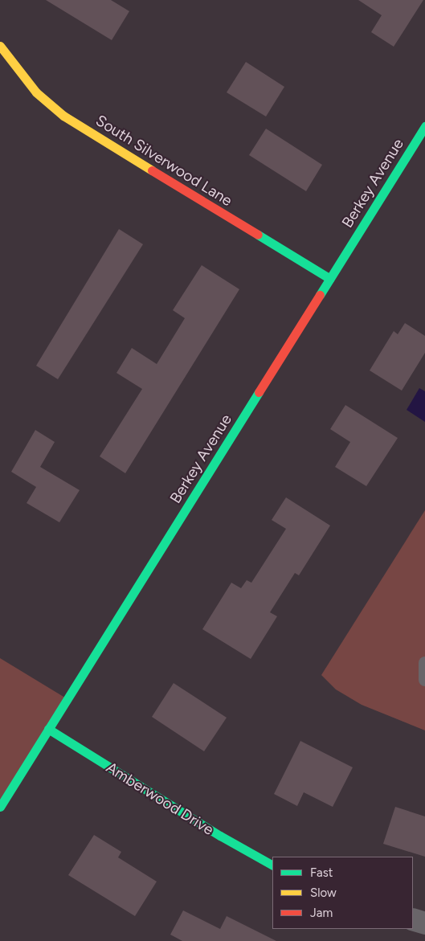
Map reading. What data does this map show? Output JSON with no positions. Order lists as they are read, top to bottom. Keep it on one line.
{"streets":{"street":["South Silverwood Lane","Berkey Avenue","Amberwood Drive"]},"crossings":[["South Silverwood Lane","Berkey Avenue"],["Berkey Avenue","Amberwood Drive"]],"legend":["Fast","Slow","Jam"]}
